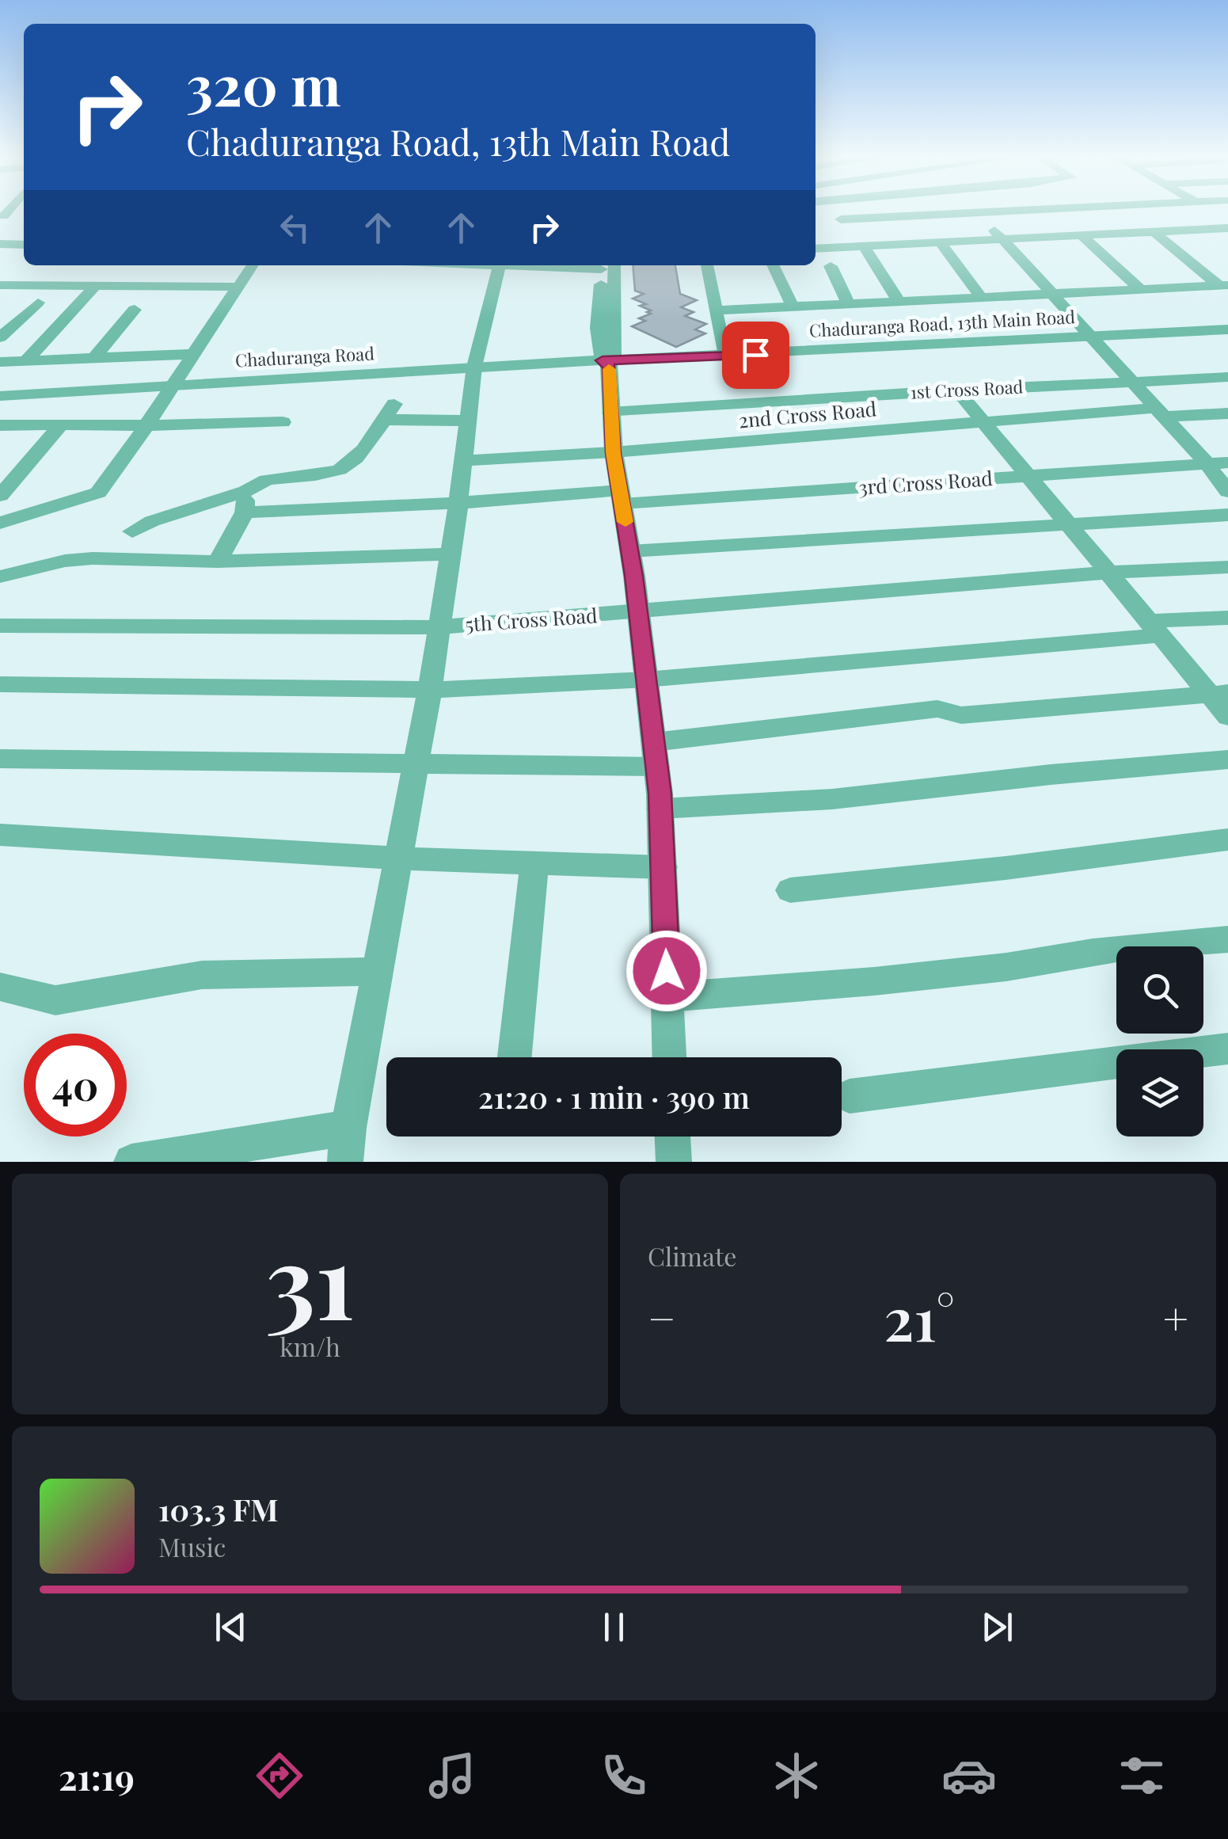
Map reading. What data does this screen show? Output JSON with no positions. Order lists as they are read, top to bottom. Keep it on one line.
{"streets":{"street":["Chaduranga Road, 13th Main Road","Chaduranga Road","1st Cross Road","2nd Cross Road","3rd Cross Road","5th Cross Road"]},"crossings":[["Chaduranga Road, 13th Main Road","Chaduranga Road"]],"page":{"turn":["320 m","Chaduranga Road, 13th Main Road"],"limit":"40","trip":"21:20 · 1 min · 390 m","tile":[["31","km/h"],"Climate"],"heat":["−","21°","+"],"song":["103.3 FM","Music"],"tabs":"21:19"}}
